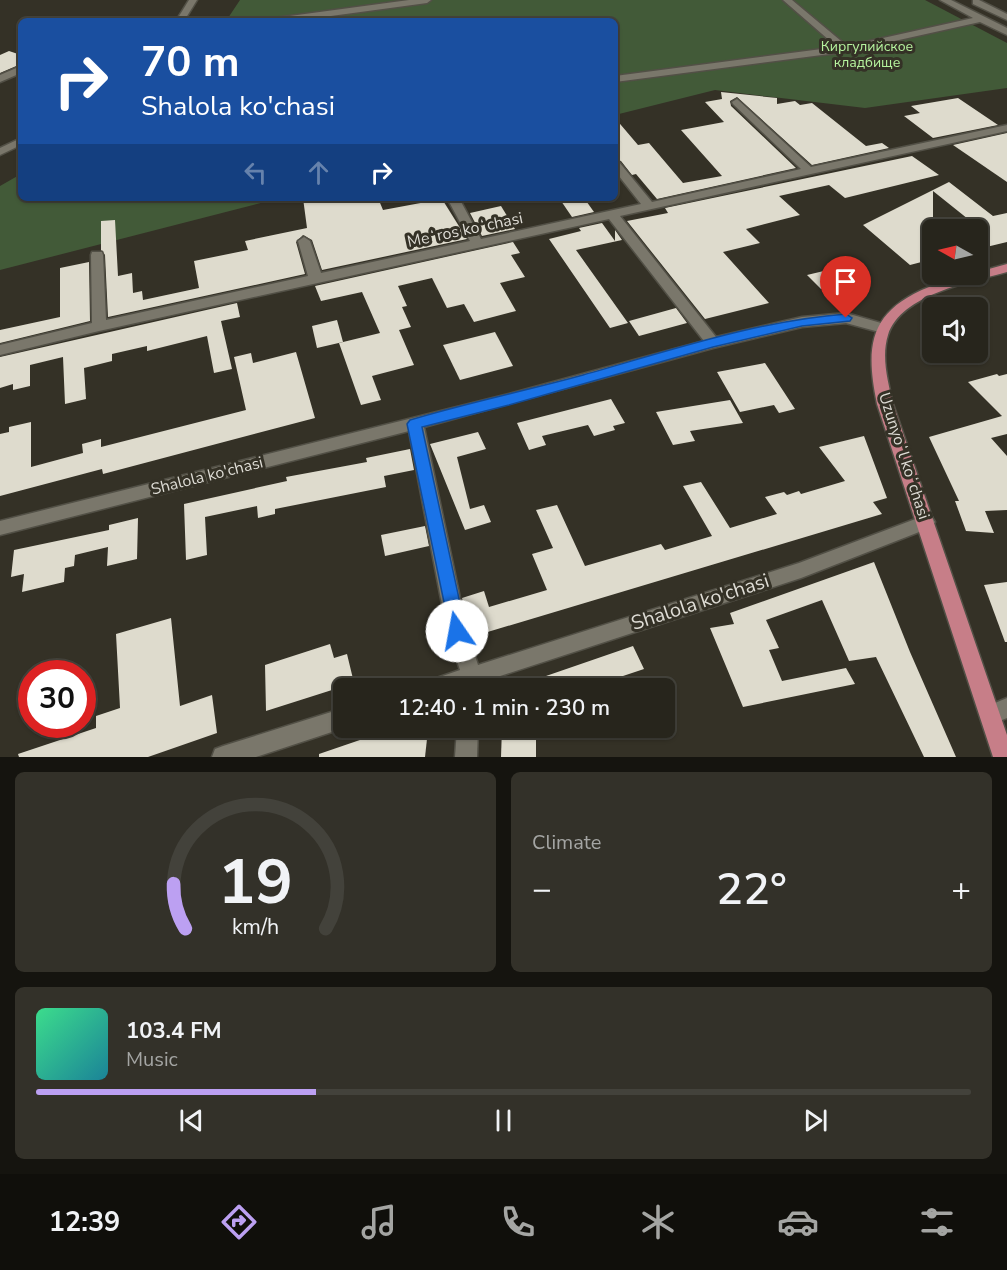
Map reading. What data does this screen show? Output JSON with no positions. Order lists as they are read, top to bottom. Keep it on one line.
{"streets":{"main road":["Uzunyoʻl koʻchasi"],"street":["Meʻros koʻchasi","Shalola ko'chasi"]},"crossings":[["Uzunyoʻl koʻchasi","Shalola ko'chasi"]],"parks":["Киргулийское кладбище"],"north":"left","page":{"turn":["70 m","Shalola ko'chasi"],"limit":"30","trip":"12:40 · 1 min · 230 m","tile":"Climate","heat":["−","22°","+"],"song":["103.4 FM","Music"],"tabs":"12:39","gauge":["19","km/h"]}}
